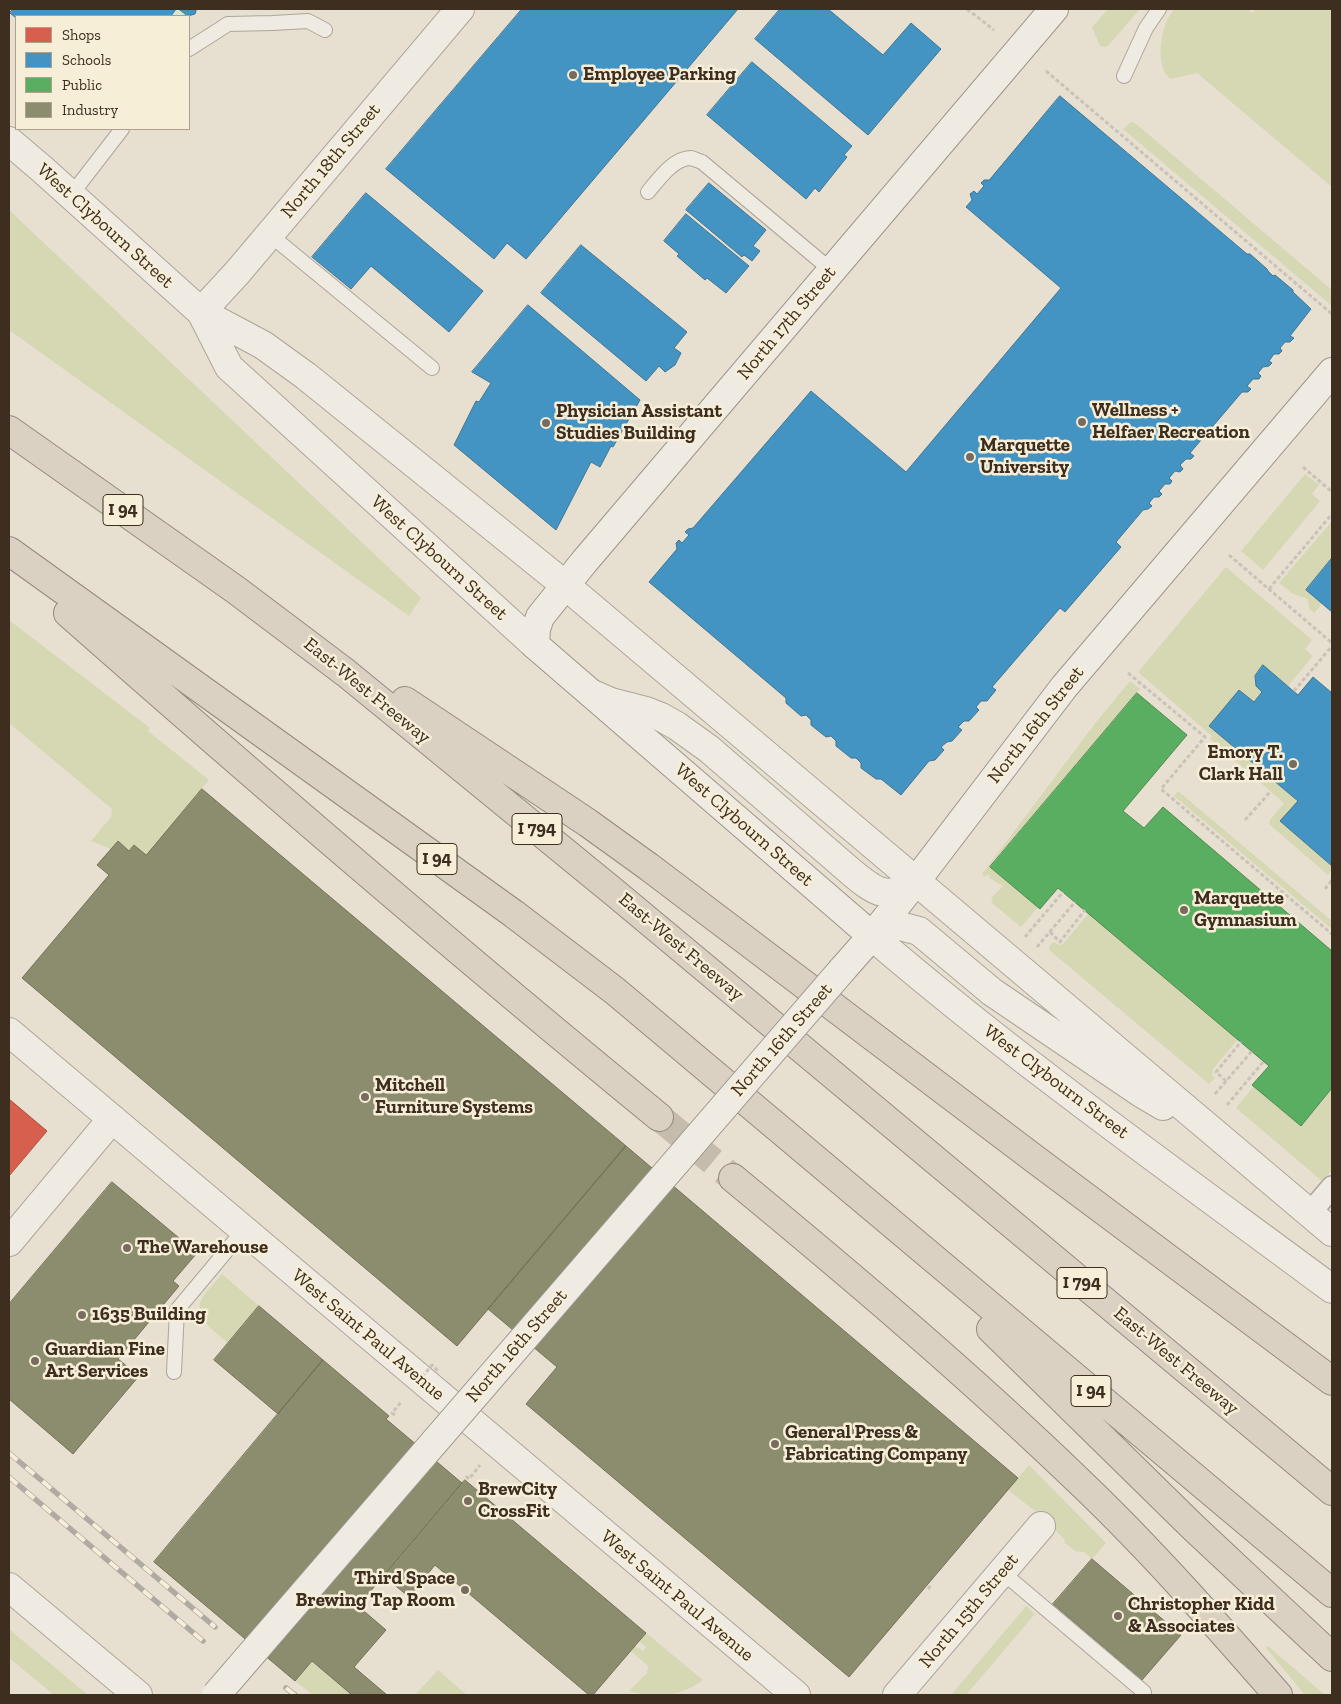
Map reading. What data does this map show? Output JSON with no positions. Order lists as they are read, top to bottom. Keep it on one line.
{"streets":{"highway":["I 94","East-West Freeway","I 794"],"street":["North 18th Street","West Clybourn Street","North 17th Street","North 16th Street","West Saint Paul Avenue","North 15th Street"]},"crossings":[["North 18th Street","West Clybourn Street"],["West Clybourn Street","North 17th Street"],["West Clybourn Street","North 16th Street"],["I 94","East-West Freeway"]],"places":["Employee Parking","Wellness + Helfaer Recreation","Physician Assistant Studies Building","Marquette University","Emory T. Clark Hall","Marquette Gymnasium","Mitchell Furniture Systems","The Warehouse","1635 Building","Guardian Fine Art Services","General Press & Fabricating Company","BrewCity CrossFit","Third Space Brewing Tap Room","Christopher Kidd & Associates"],"legend":["Shops","Schools","Public","Industry"]}
